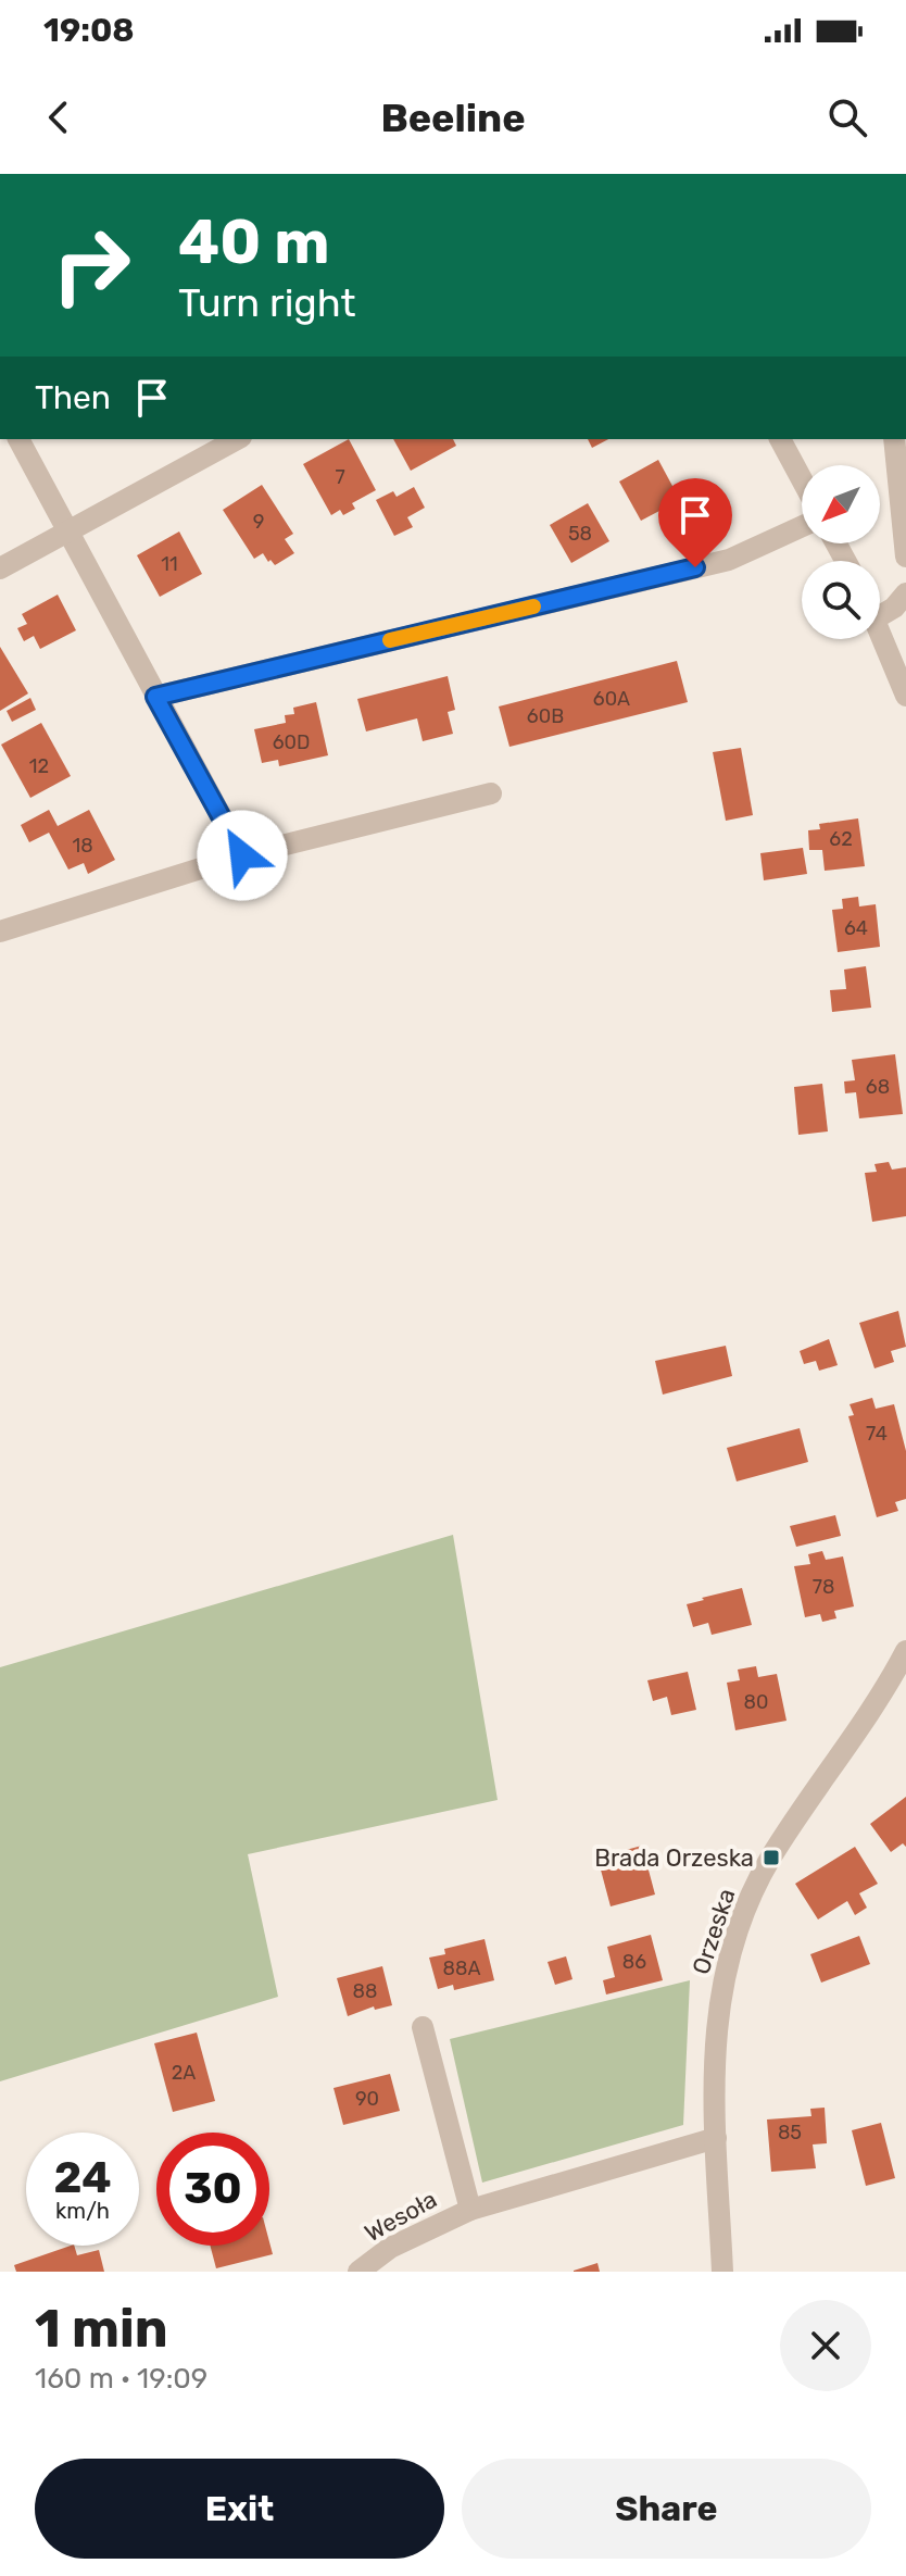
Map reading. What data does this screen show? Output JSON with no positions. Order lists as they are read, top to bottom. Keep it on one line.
{"streets":{"street":["Orzeska","Wesoła"]},"crossings":[["Orzeska","Wesoła"]],"places":{"transit":["Brada Orzeska"]},"house_numbers":["7","9","58","11","60A","60B","60D","12","62","18","64","68","74","78","80","86","88A","88","2A","90","85"],"north":"bottom left","page":{"status":"19:08","header":"Beeline","turn":["40 m","Turn right"],"then":"Then","speed":"24 km/h","limit":"30","heading":["1 min","160 m · 19:09"],"buttons":["Exit","Share"]}}
